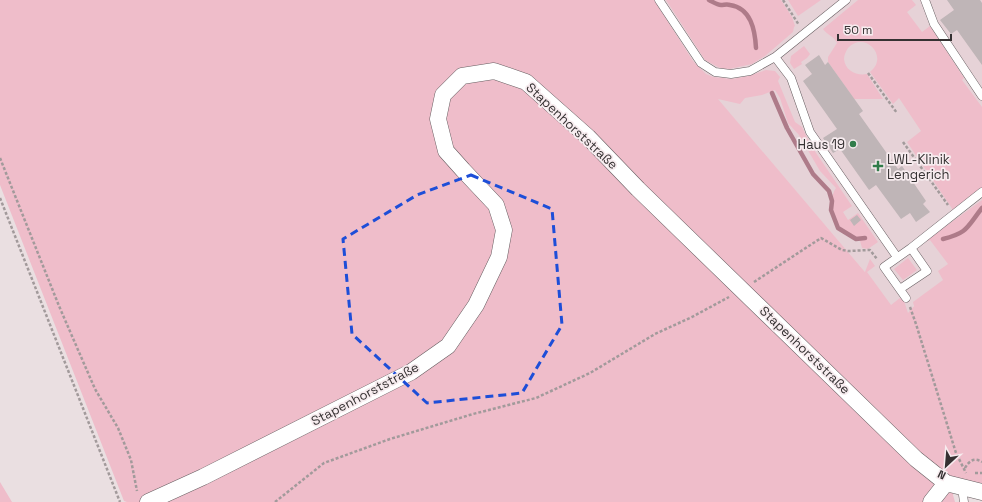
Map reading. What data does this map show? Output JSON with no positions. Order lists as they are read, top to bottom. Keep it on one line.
{"streets":{"street":["Stapenhorststraße"]},"places":{"other":["Haus 19"],"health":["LWL-Klinik Lengerich"]},"scale_bar":"50 m","north":"bottom left"}
